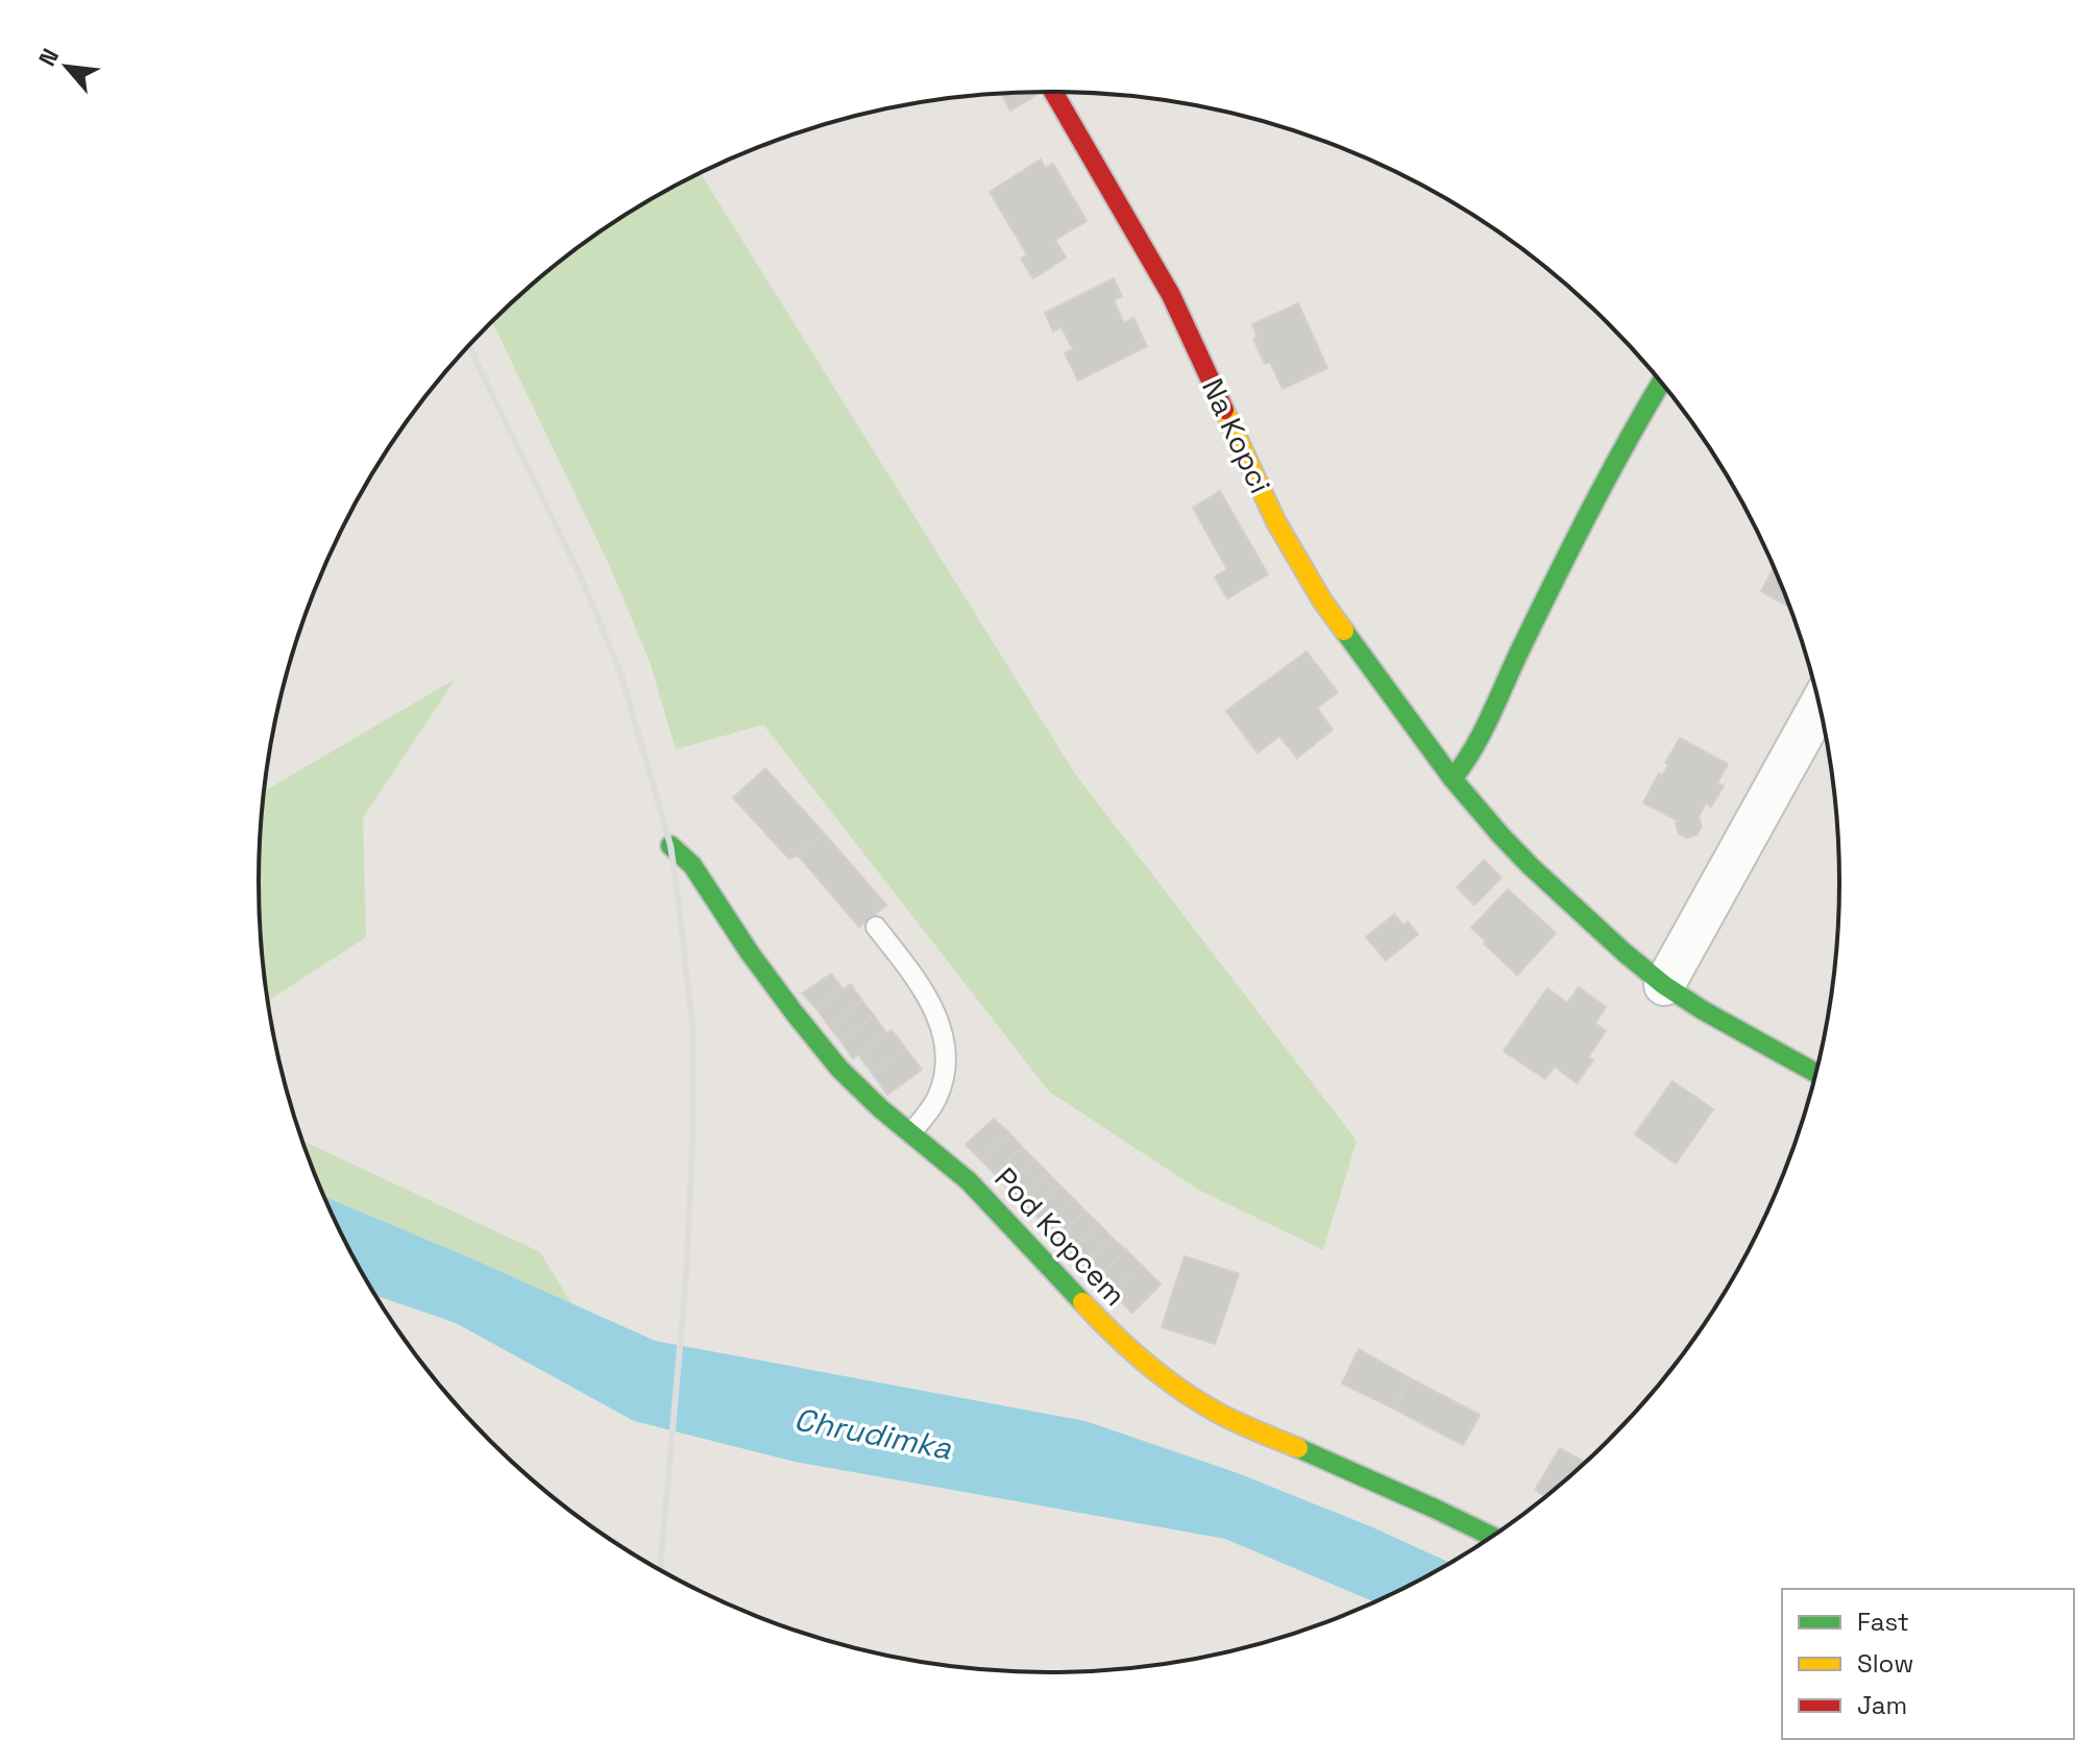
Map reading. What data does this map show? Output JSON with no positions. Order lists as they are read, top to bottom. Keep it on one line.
{"streets":{"street":["Na Kopci","Pod Kopcem"]},"water":["Chrudimka"],"legend":["Fast","Slow","Jam"],"north":"top left"}
